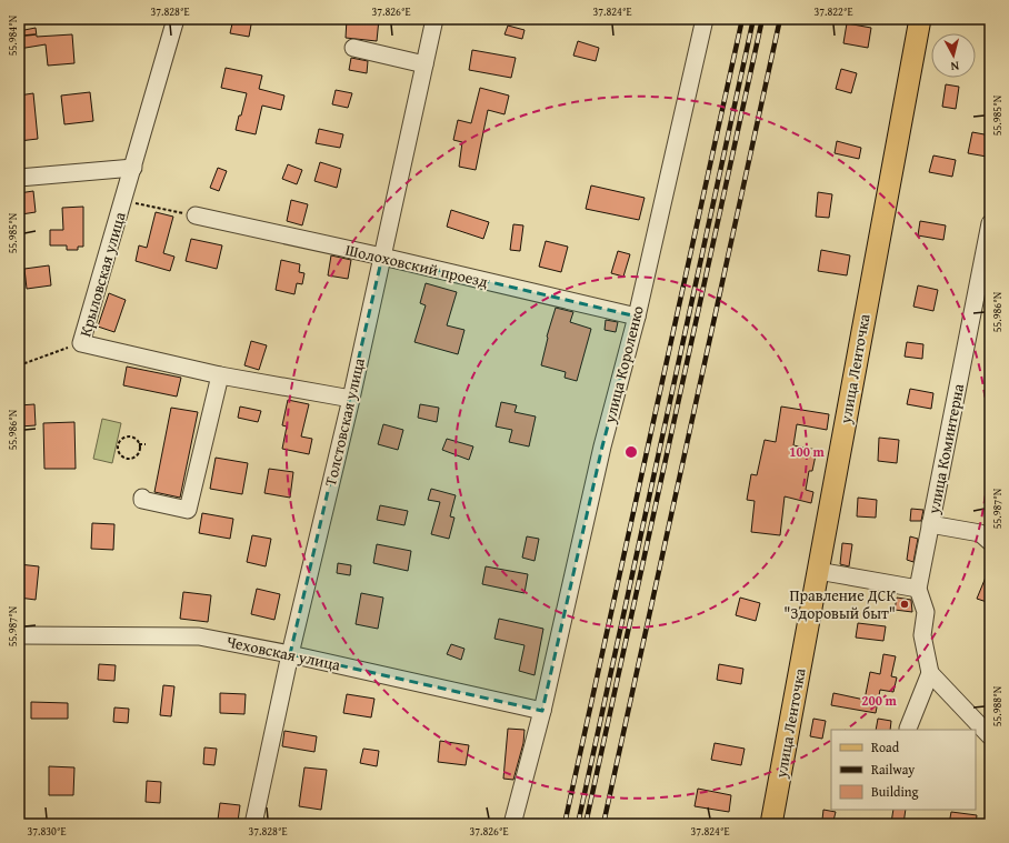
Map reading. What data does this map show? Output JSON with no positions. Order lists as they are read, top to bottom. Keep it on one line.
{"streets":{"main road":["улица Ленточка"],"street":["Шолоховский проезд","Крыловская улица","улица Короленко","Толстовская улица","улица Коминтерна","Чеховская улица"]},"crossings":[["Шолоховский проезд","улица Короленко"],["Шолоховский проезд","Толстовская улица"],["Крыловская улица","Толстовская улица"],["улица Короленко","Чеховская улица"],["Толстовская улица","Чеховская улица"]],"places":["Правление ДСК \"Здоровый быт\""],"legend":["Road","Railway","Building"],"north":"bottom","coordinates":["37.828°E","37.826°E","37.824°E","37.822°E","55.984°N","55.985°N","55.986°N","55.987°N","55.988°N","37.830°E"],"rings":["100 m","200 m"]}
